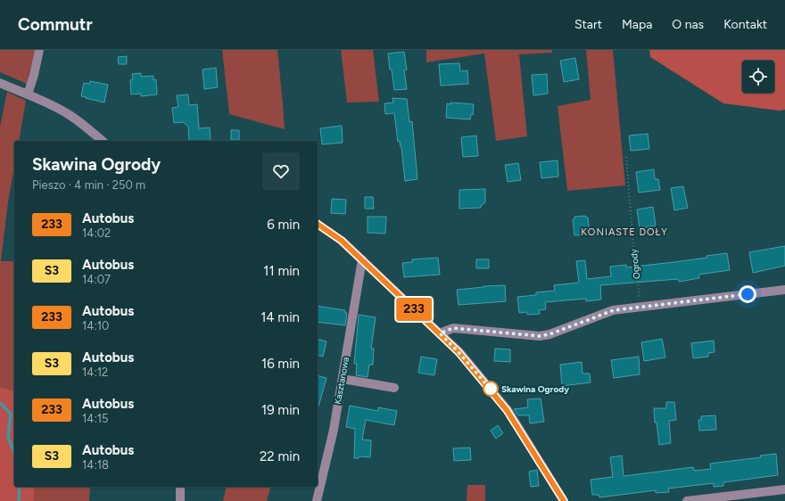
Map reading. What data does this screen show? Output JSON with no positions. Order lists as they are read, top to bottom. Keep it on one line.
{"streets":{"street":["Kasztanowa"],"path":["Ogrody"]},"districts":["KONIASTE DOŁY"],"places":["Skawina Ogrody"],"lines":["bus line 233"],"page":{"header":"Commutr","nav":["Start","Mapa","O nas","Kontakt"],"on_map":"233","heading":["Skawina Ogrody","Pieszo · 4 min · 250 m"],"list":[{"mark":"233","name":"Autobus","note":"14:02","value":"6 min"},{"mark":"S3","name":"Autobus","note":"14:07","value":"11 min"},{"mark":"233","name":"Autobus","note":"14:10","value":"14 min"},{"mark":"S3","name":"Autobus","note":"14:12","value":"16 min"},{"mark":"233","name":"Autobus","note":"14:15","value":"19 min"},{"mark":"S3","name":"Autobus","note":"14:18","value":"22 min"}]}}
